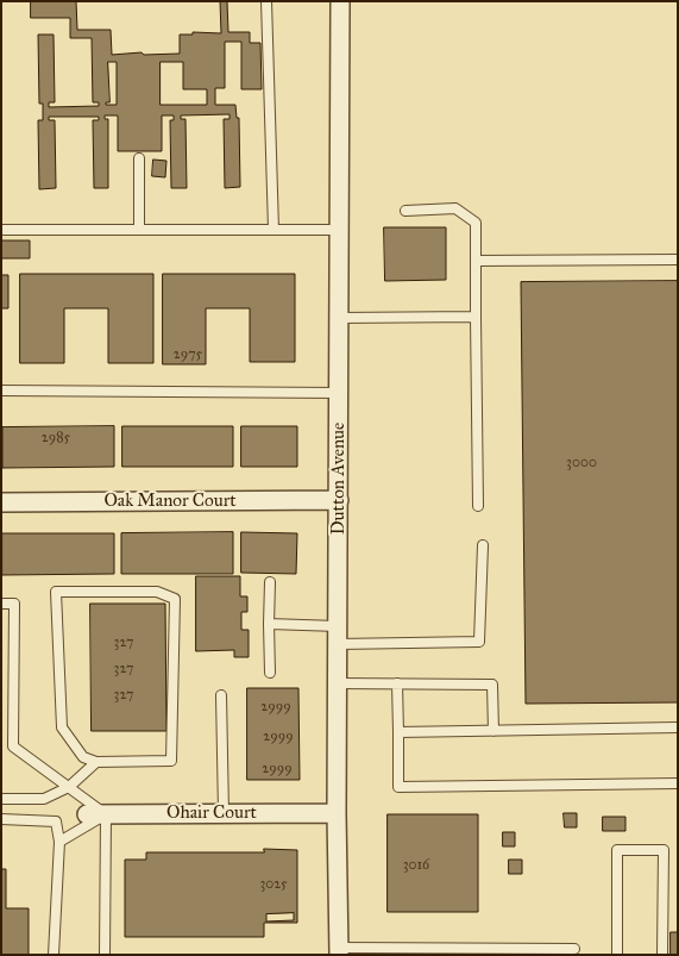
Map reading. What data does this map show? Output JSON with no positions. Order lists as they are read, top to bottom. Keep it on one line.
{"streets":{"street":["Dutton Avenue","Oak Manor Court","Ohair Court"]},"crossings":[["Dutton Avenue","Oak Manor Court"],["Dutton Avenue","Ohair Court"]],"house_numbers":["2975","2985","3000","327","327","327","2999","2999","2999","3016","3025"]}
